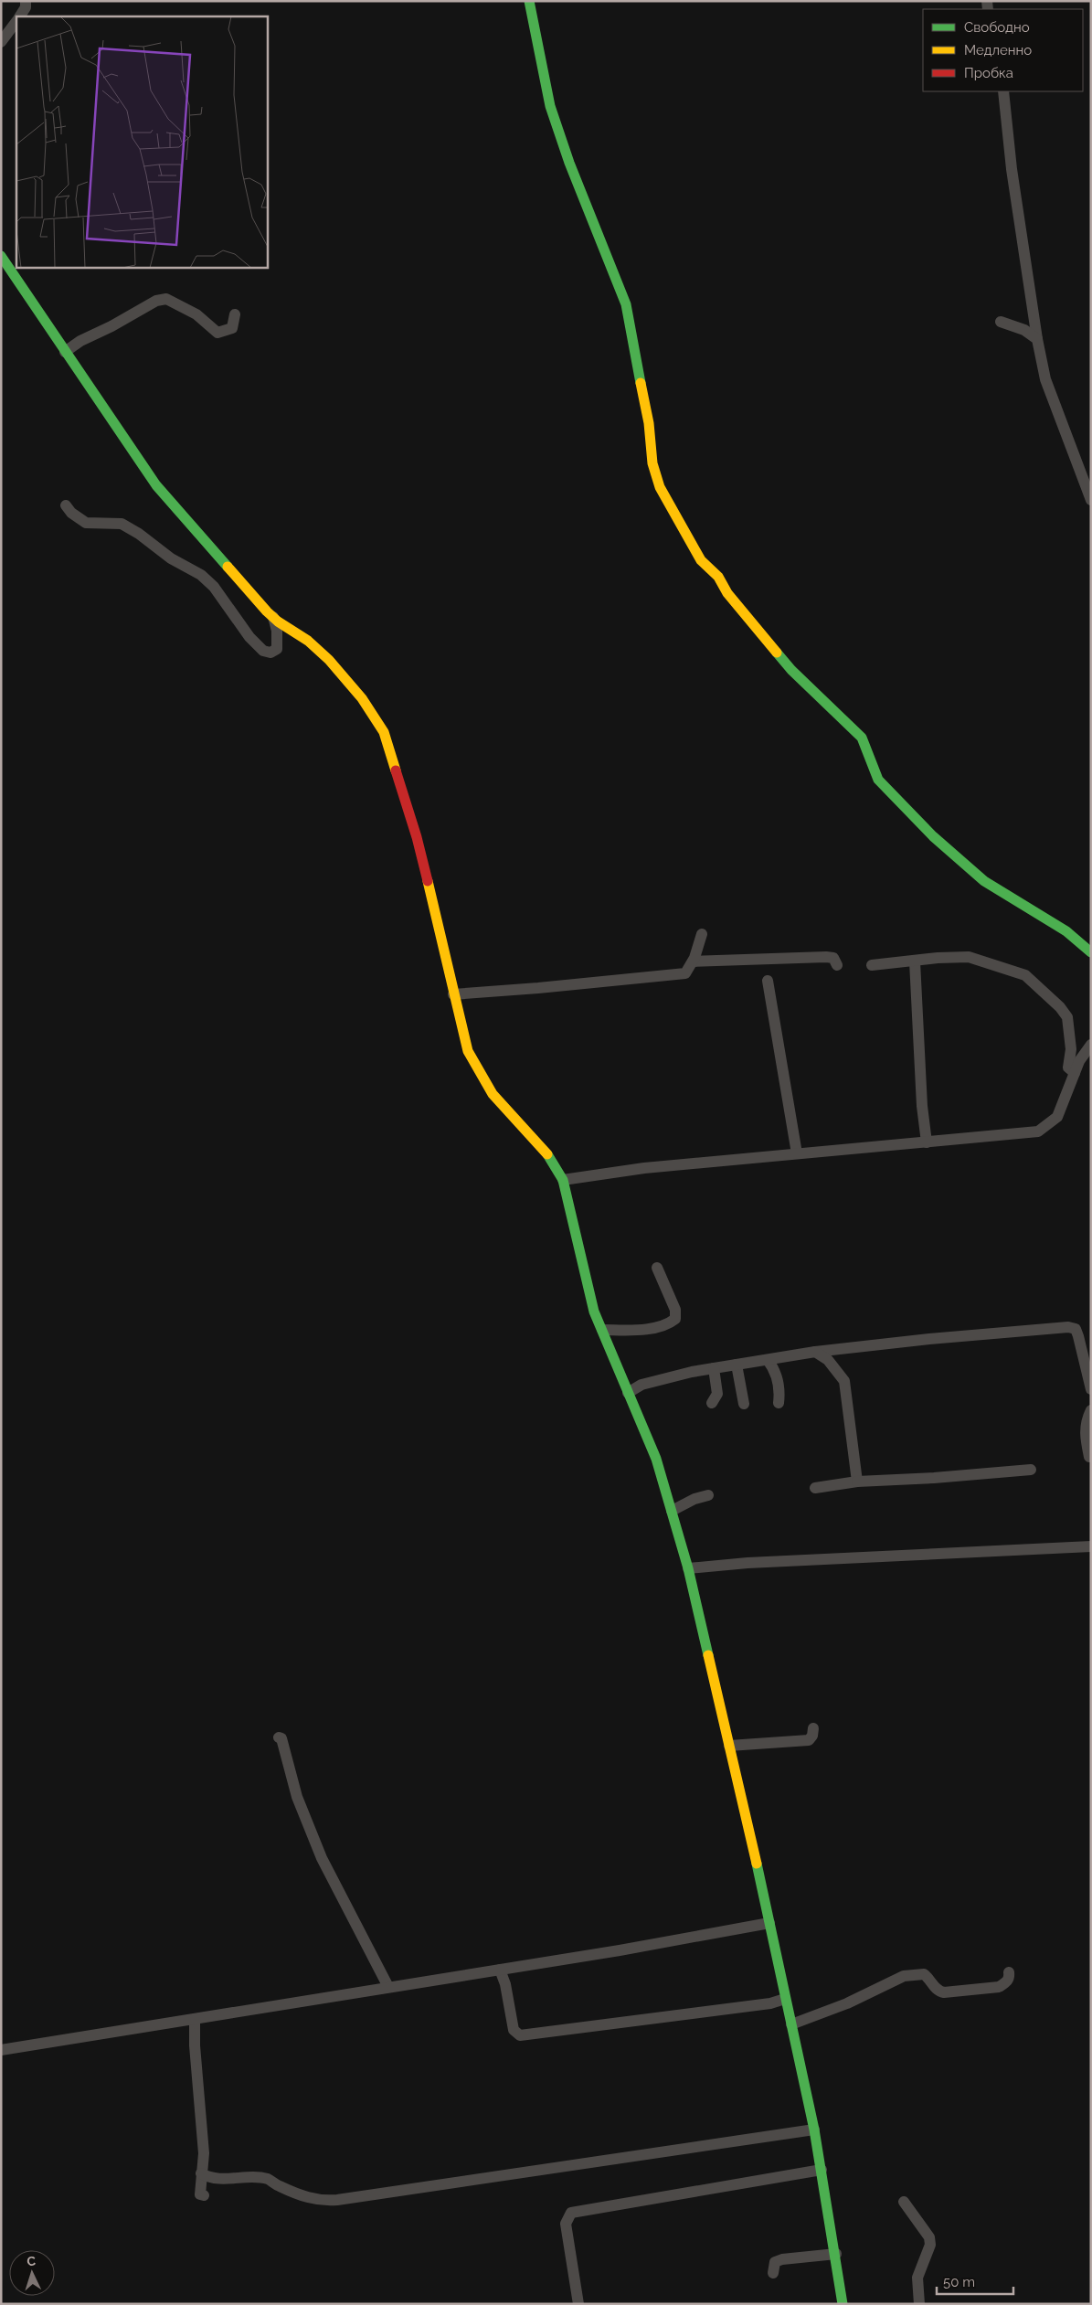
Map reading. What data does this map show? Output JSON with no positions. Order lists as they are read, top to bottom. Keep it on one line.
{"legend":["Свободно","Медленно","Пробка"],"scale_bar":"50 m","north":"top"}
